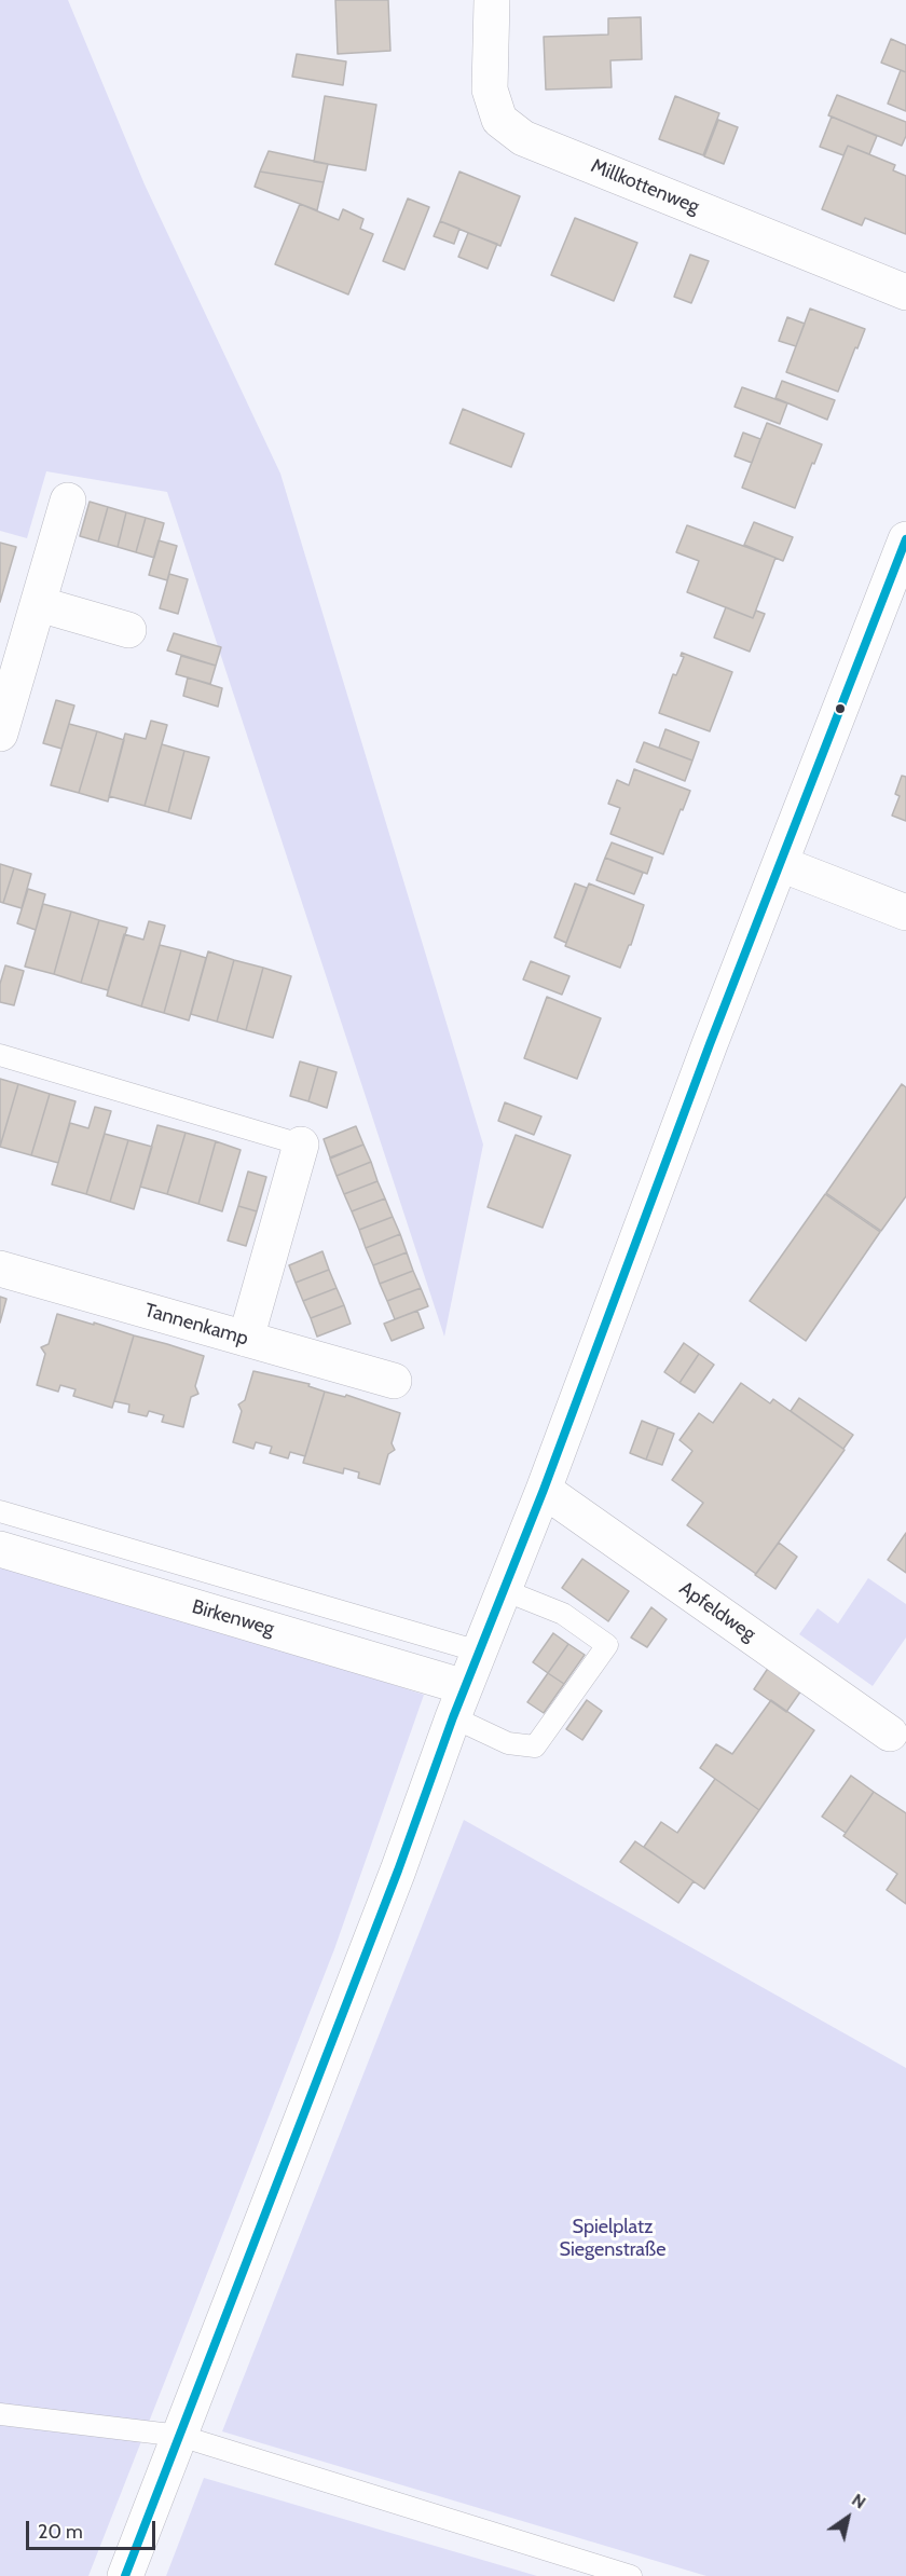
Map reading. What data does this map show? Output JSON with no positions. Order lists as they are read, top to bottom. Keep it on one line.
{"streets":{"street":["Millkottenweg","Tannenkamp","Apfeldweg","Birkenweg"]},"parks":["Spielplatz Siegenstraße"],"scale_bar":"20 m","north":"top right"}
